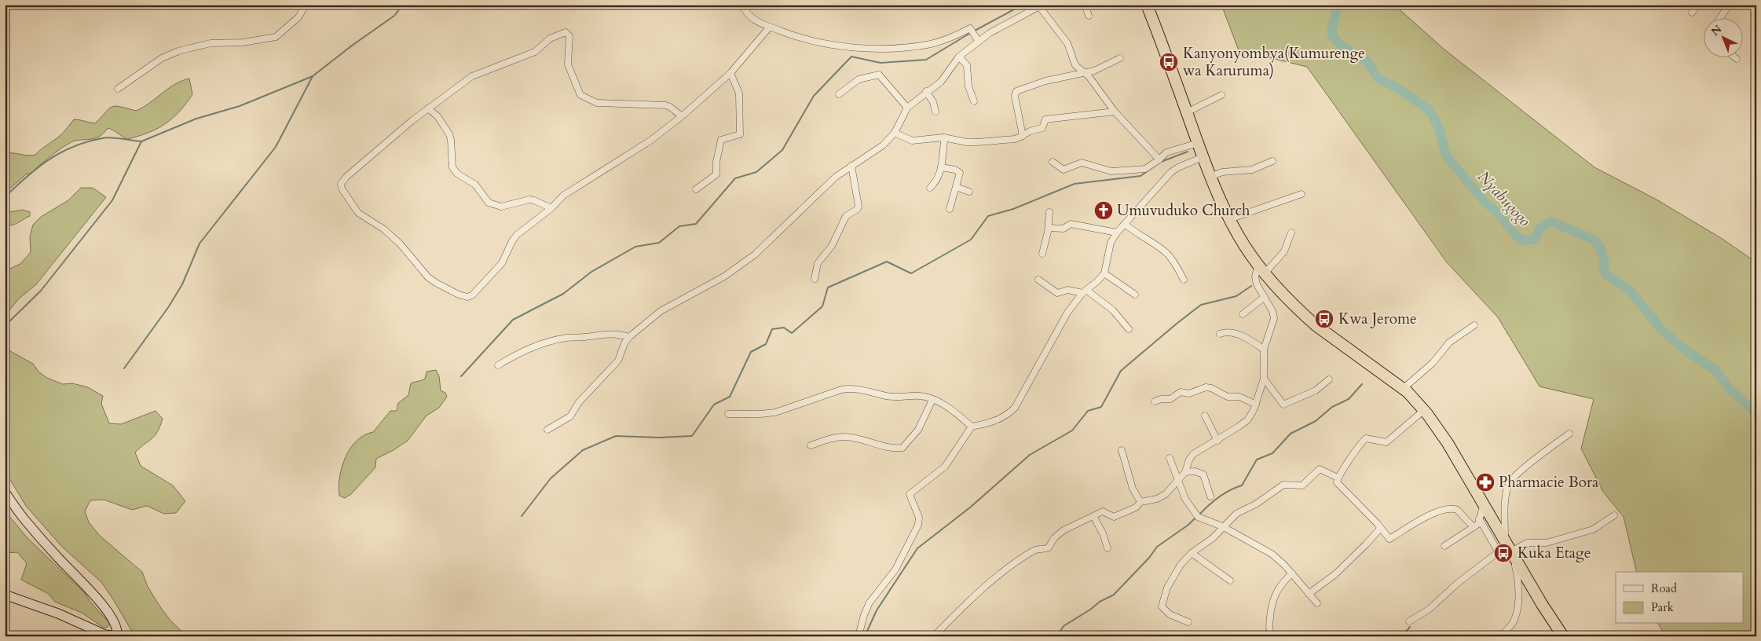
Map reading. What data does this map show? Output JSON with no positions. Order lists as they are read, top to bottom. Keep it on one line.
{"water":["Nyabugogo"],"places":{"bus stop":["Kanyonyombya(Kumurenge wa Karuruma)","Kwa Jerome","Kuka Etage"],"church":["Umuvuduko Church"],"pharmacy":["Pharmacie Bora"]},"legend":["Road","Park"],"north":"top left"}
